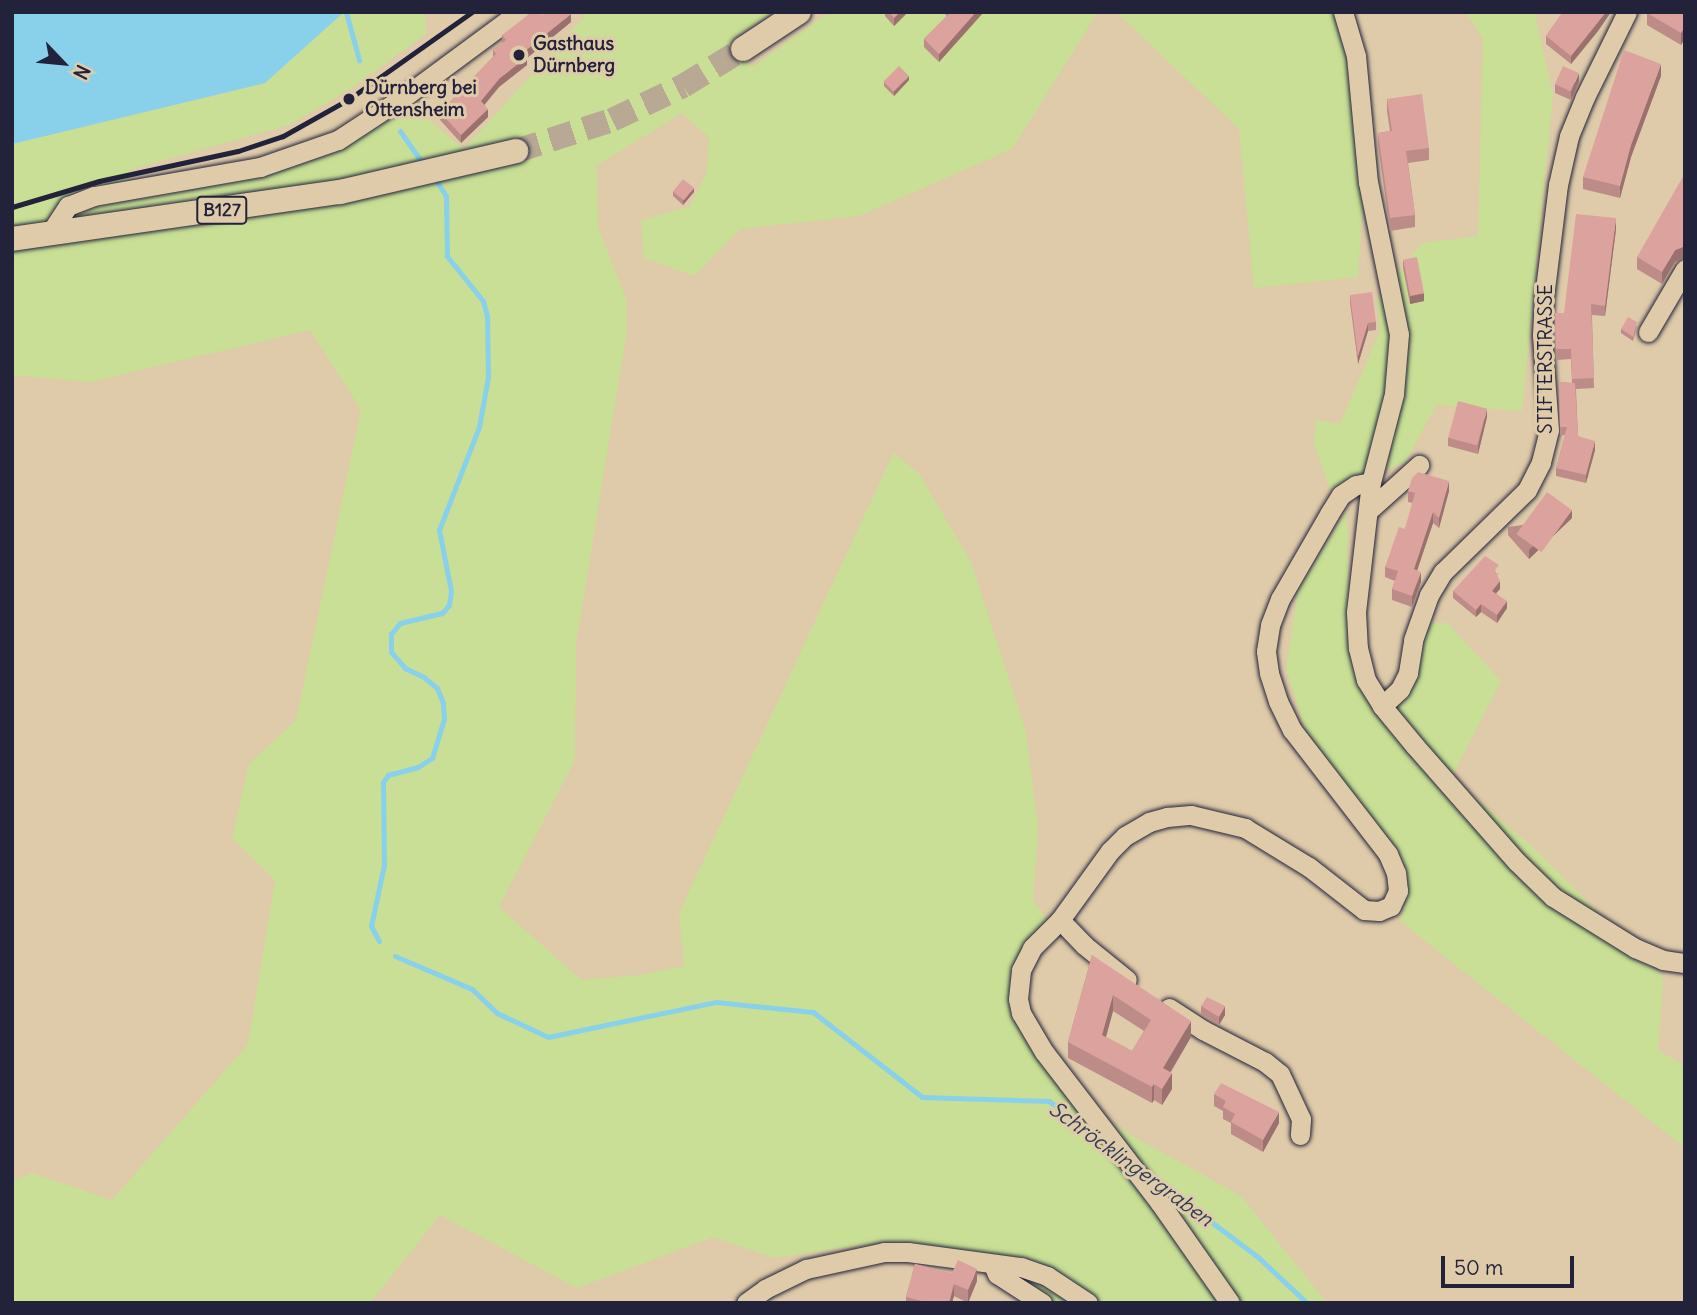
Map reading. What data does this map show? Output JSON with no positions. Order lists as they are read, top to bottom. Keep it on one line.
{"streets":{"main road":["B127"],"street":["STIFTERSTRASSE"]},"water":["Schröcklingergraben"],"places":["Gasthaus Dürnberg","Dürnberg bei Ottensheim"],"scale_bar":"50 m","north":"bottom right"}
